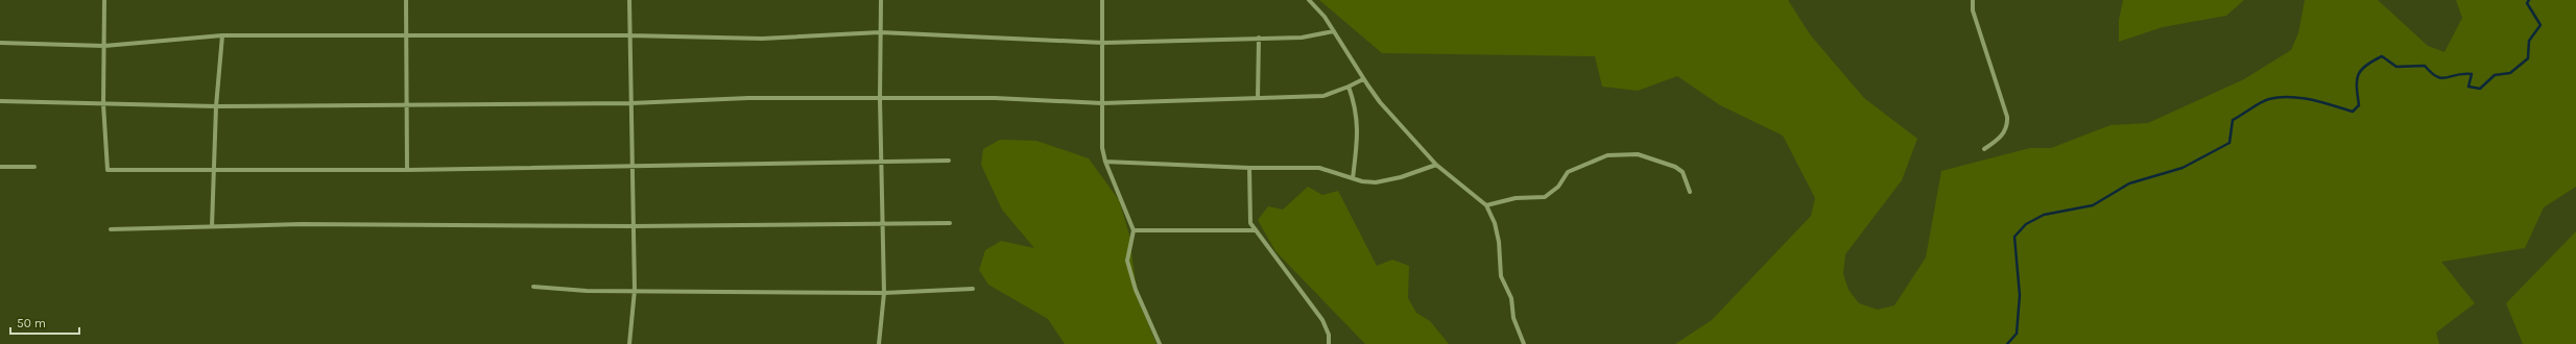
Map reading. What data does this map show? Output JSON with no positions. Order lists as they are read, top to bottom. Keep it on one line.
{"scale_bar":"50 m"}
